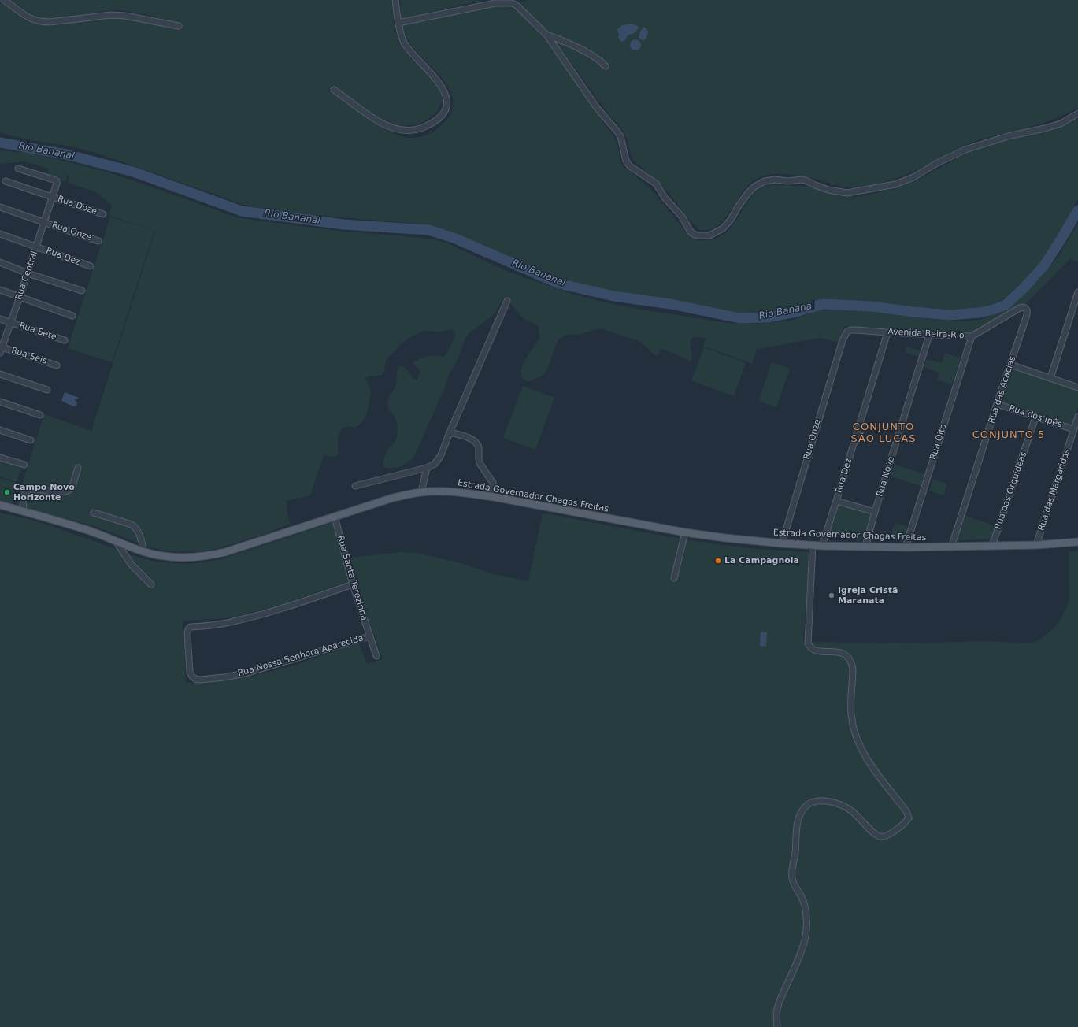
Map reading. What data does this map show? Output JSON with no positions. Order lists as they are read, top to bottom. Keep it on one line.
{"streets":{"main road":["Estrada Governador Chagas Freitas"],"street":["Rua Doze","Rua Onze","Rua Dez","Rua Central","Rua Sete","Avenida Beira-Rio","Rua Seis","Rua das Acacias","Rua dos Ipês","Rua Oito","Rua Nove","Rua das Margaridas","Rua das Orquídeas","Rua Santa Terezinha","Rua Nossa Senhora Aparecida"]},"crossings":[["Rua Doze","Rua Central"],["Rua Onze","Rua Central"],["Rua Onze","Avenida Beira-Rio"],["Rua Onze","Estrada Governador Chagas Freitas"],["Rua Dez","Rua Central"],["Rua Dez","Avenida Beira-Rio"],["Rua Dez","Estrada Governador Chagas Freitas"],["Rua Central","Rua Sete"],["Rua Central","Rua Seis"],["Avenida Beira-Rio","Rua das Acacias"],["Avenida Beira-Rio","Rua Oito"],["Avenida Beira-Rio","Rua Nove"],["Rua das Acacias","Rua dos Ipês"],["Rua das Acacias","Estrada Governador Chagas Freitas"],["Rua dos Ipês","Rua das Margaridas"],["Rua dos Ipês","Rua das Orquídeas"],["Rua Oito","Estrada Governador Chagas Freitas"],["Rua Nove","Estrada Governador Chagas Freitas"],["Rua das Margaridas","Estrada Governador Chagas Freitas"],["Rua das Orquídeas","Estrada Governador Chagas Freitas"],["Estrada Governador Chagas Freitas","Rua Santa Terezinha"],["Rua Santa Terezinha","Rua Nossa Senhora Aparecida"]],"districts":["CONJUNTO SÃO LUCAS","CONJUNTO 5"],"water":["Rio Bananal"],"places":["Campo Novo Horizonte","La Campagnola","Igreja Cristã Maranata"]}
